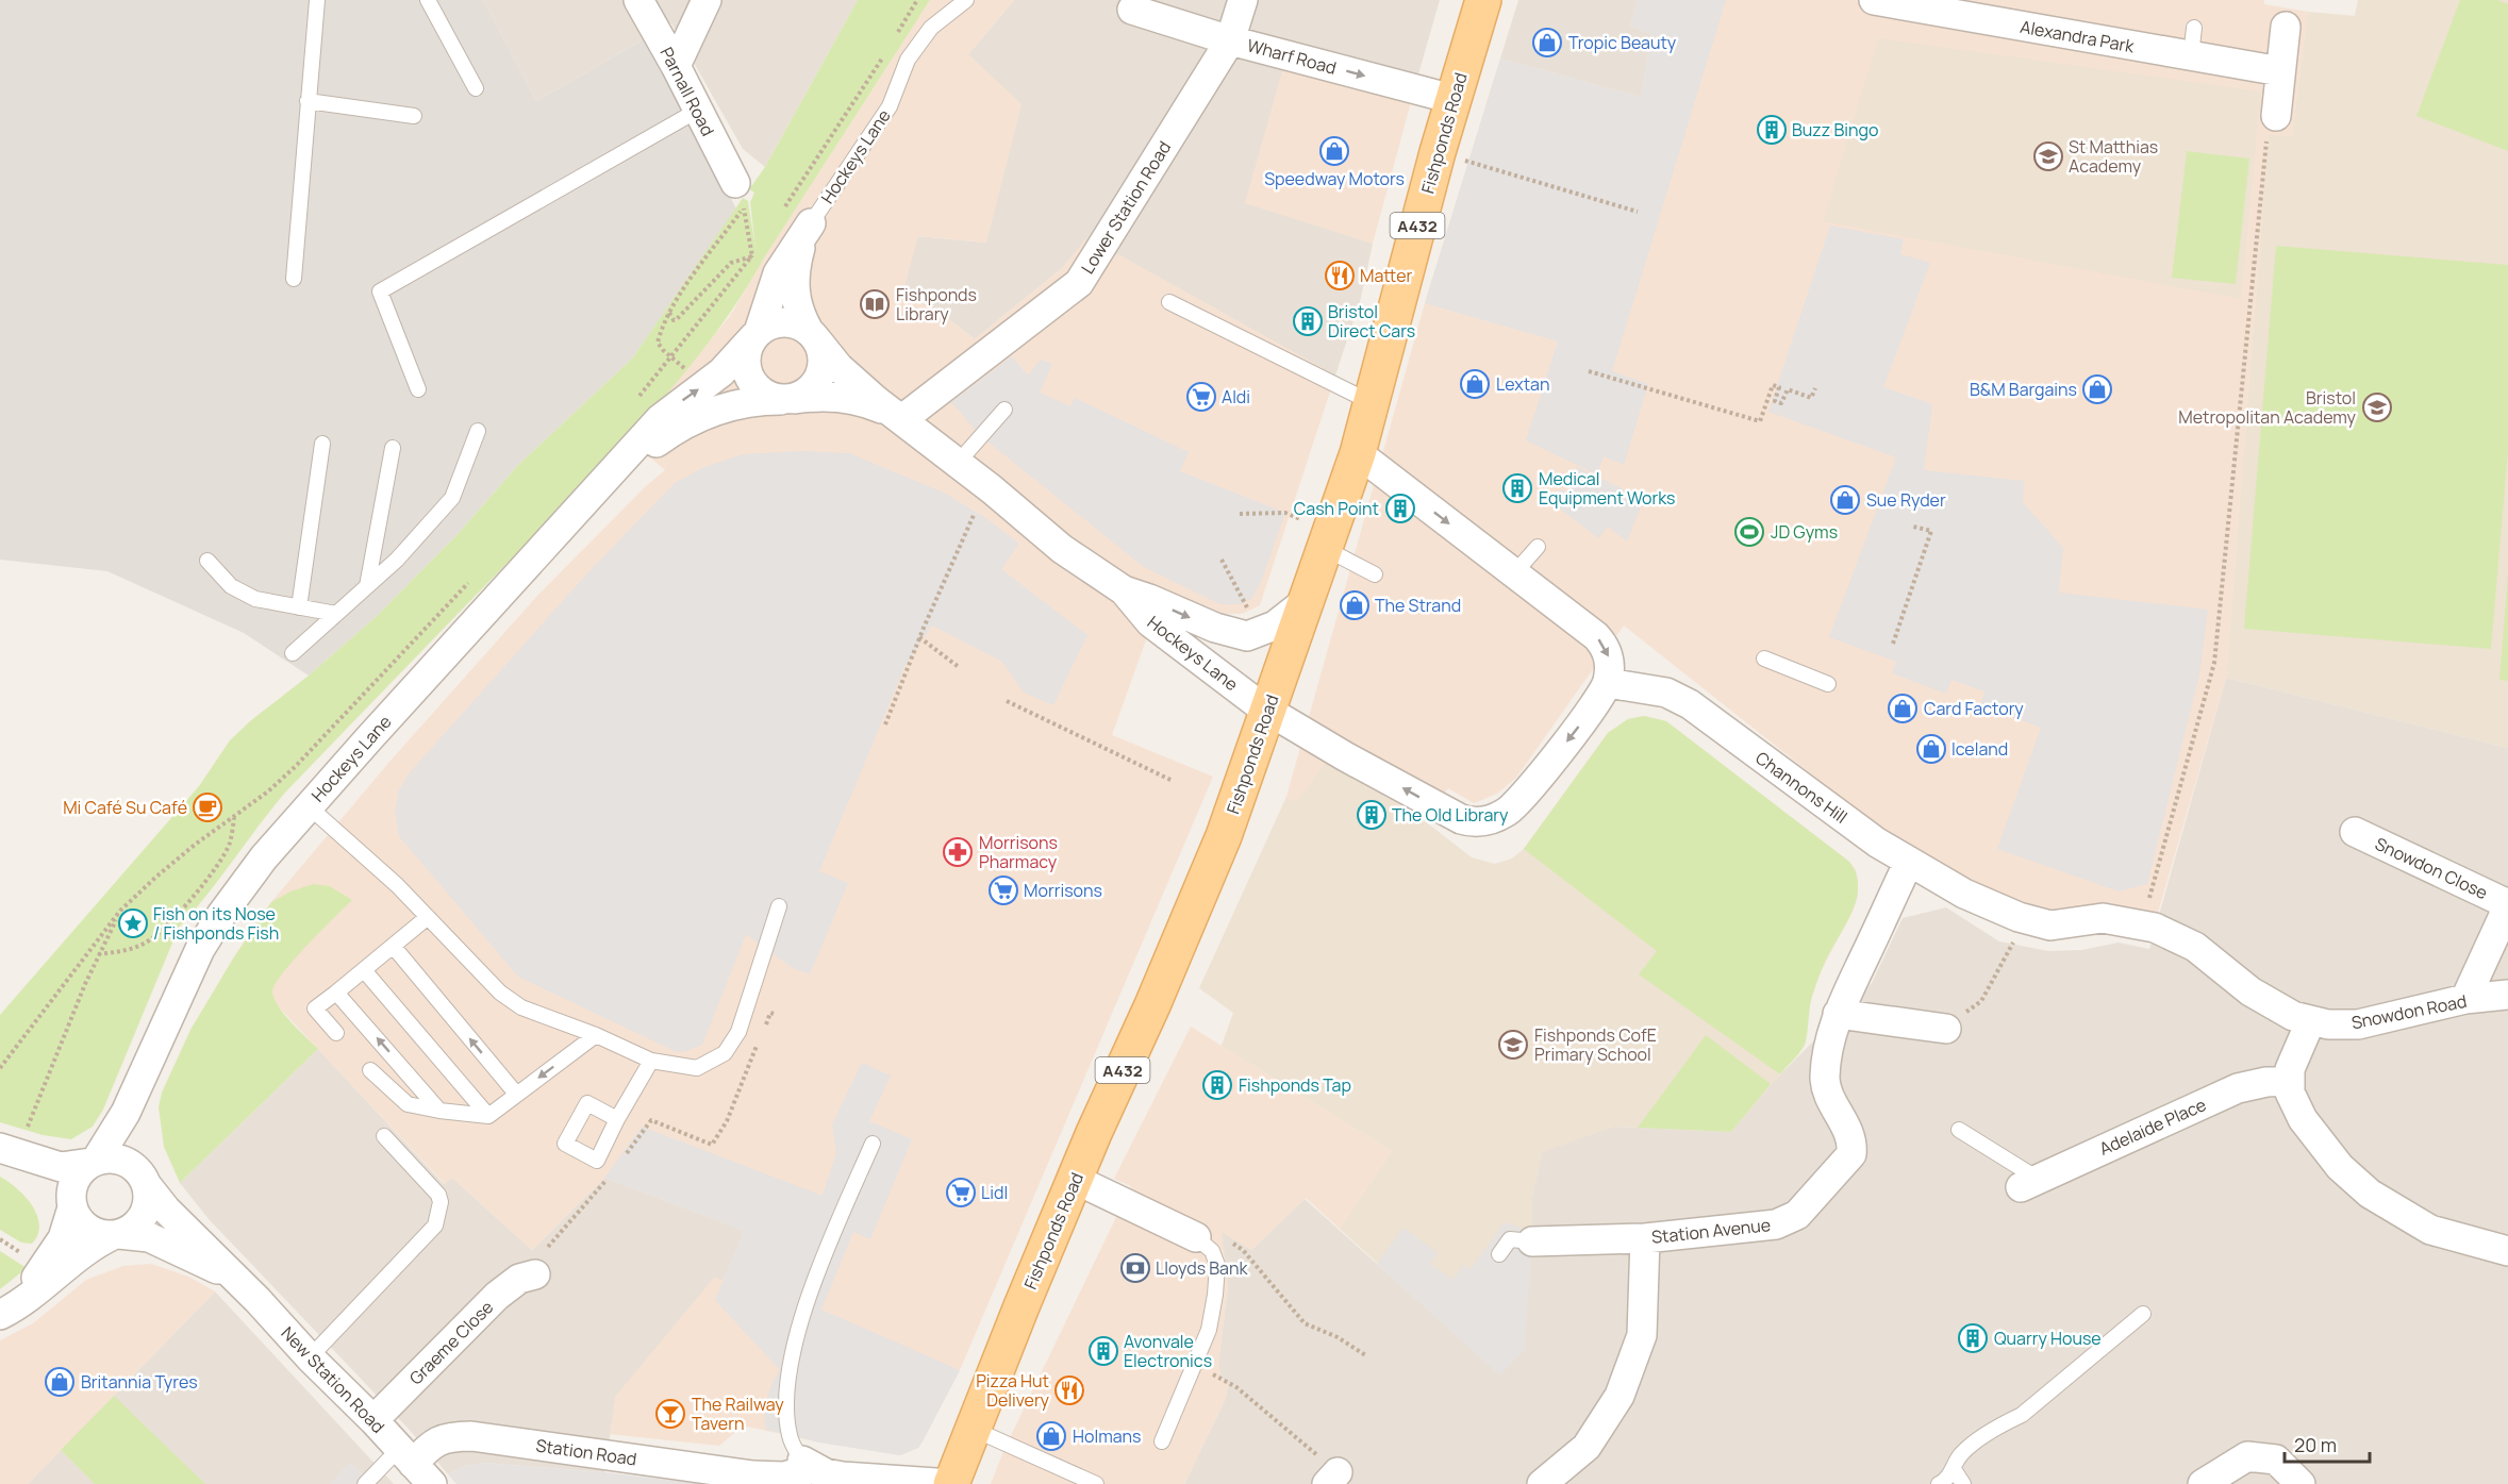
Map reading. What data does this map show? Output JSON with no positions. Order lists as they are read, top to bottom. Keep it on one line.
{"streets":{"main road":["Fishponds Road","A432"],"street":["Alexandra Park","Wharf Road","Parnall Road","Hockeys Lane","Lower Station Road","Channons Hill","Snowdon Close","Snowdon Road","Adelaide Place","Station Avenue","Graeme Close","New Station Road","Station Road"]},"crossings":[["Wharf Road","Fishponds Road"],["Wharf Road","Lower Station Road"],["Fishponds Road","Hockeys Lane"],["Hockeys Lane","Lower Station Road"],["Hockeys Lane","Channons Hill"],["Hockeys Lane","New Station Road"],["Channons Hill","Snowdon Road"],["Channons Hill","Station Avenue"],["Snowdon Close","Snowdon Road"],["Graeme Close","New Station Road"],["New Station Road","Station Road"]],"one_way":["Wharf Road"],"places":{"shop":["Tropic Beauty","Speedway Motors","Lextan","B&M Bargains","Sue Ryder","The Strand","Card Factory","Iceland","Britannia Tyres","Holmans"],"building":["Buzz Bingo","Bristol Direct Cars","Medical Equipment Works","Cash Point","The Old Library","Fishponds Tap","Quarry House","Avonvale Electronics"],"school or university":["St Matthias Academy","Bristol Metropolitan Academy","Fishponds CofE Primary School"],"restaurant":["Matter","Pizza Hut Delivery"],"library":["Fishponds Library"],"supermarket":["Aldi","Morrisons","Lidl"],"sports":["JD Gyms"],"cafe":["Mi Café Su Café"],"pharmacy":["Morrisons Pharmacy"],"place":["Fish on its Nose / Fishponds Fish"],"bank":["Lloyds Bank"],"bar":["The Railway Tavern"]},"scale_bar":"20 m"}
